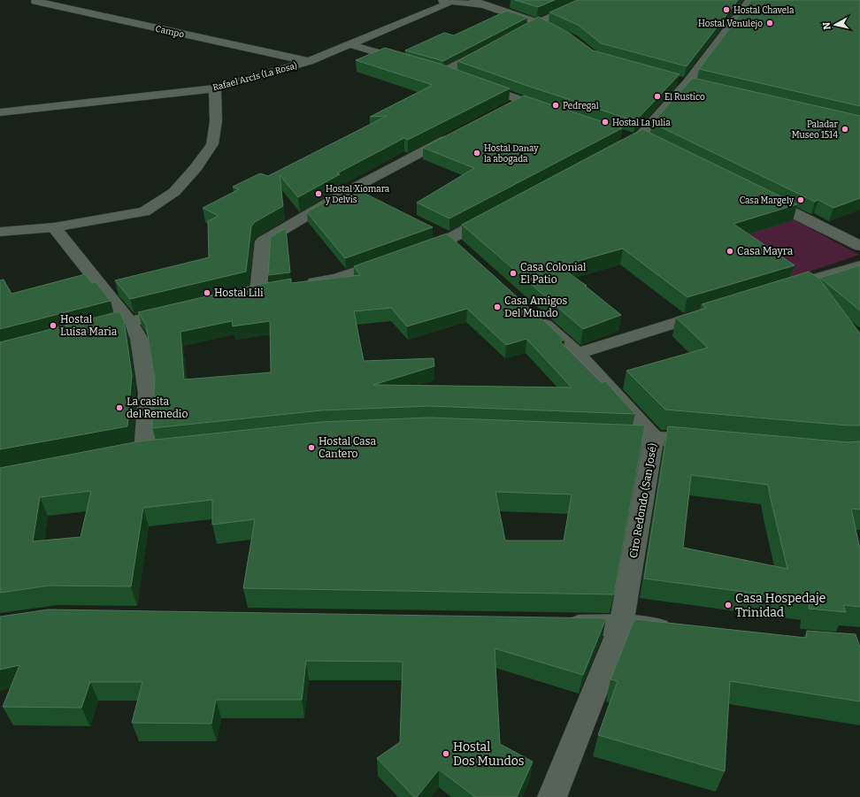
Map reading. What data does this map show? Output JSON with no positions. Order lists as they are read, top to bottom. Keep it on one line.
{"streets":{"street":["Campo","Rafael Arcis (La Rosa)","Ciro Redondo (San José)"]},"crossings":[["Campo","Rafael Arcis (La Rosa)"]],"places":["Hostal Chavela","Hostal Venulejo","El Rustico","Pedregal","Hostal La Julia","Paladar Museo 1514","Hostal Danay la abogada","Hostal Xiomara y Delvis","Casa Margely","Casa Mayra","Casa Colonial El Patio","Hostal Lili","Casa Amigos Del Mundo","Hostal Luisa Maria","La casita del Remedio","Hostal Casa Cantero","Casa Hospedaje Trinidad","Hostal Dos Mundos"],"north":"left"}
